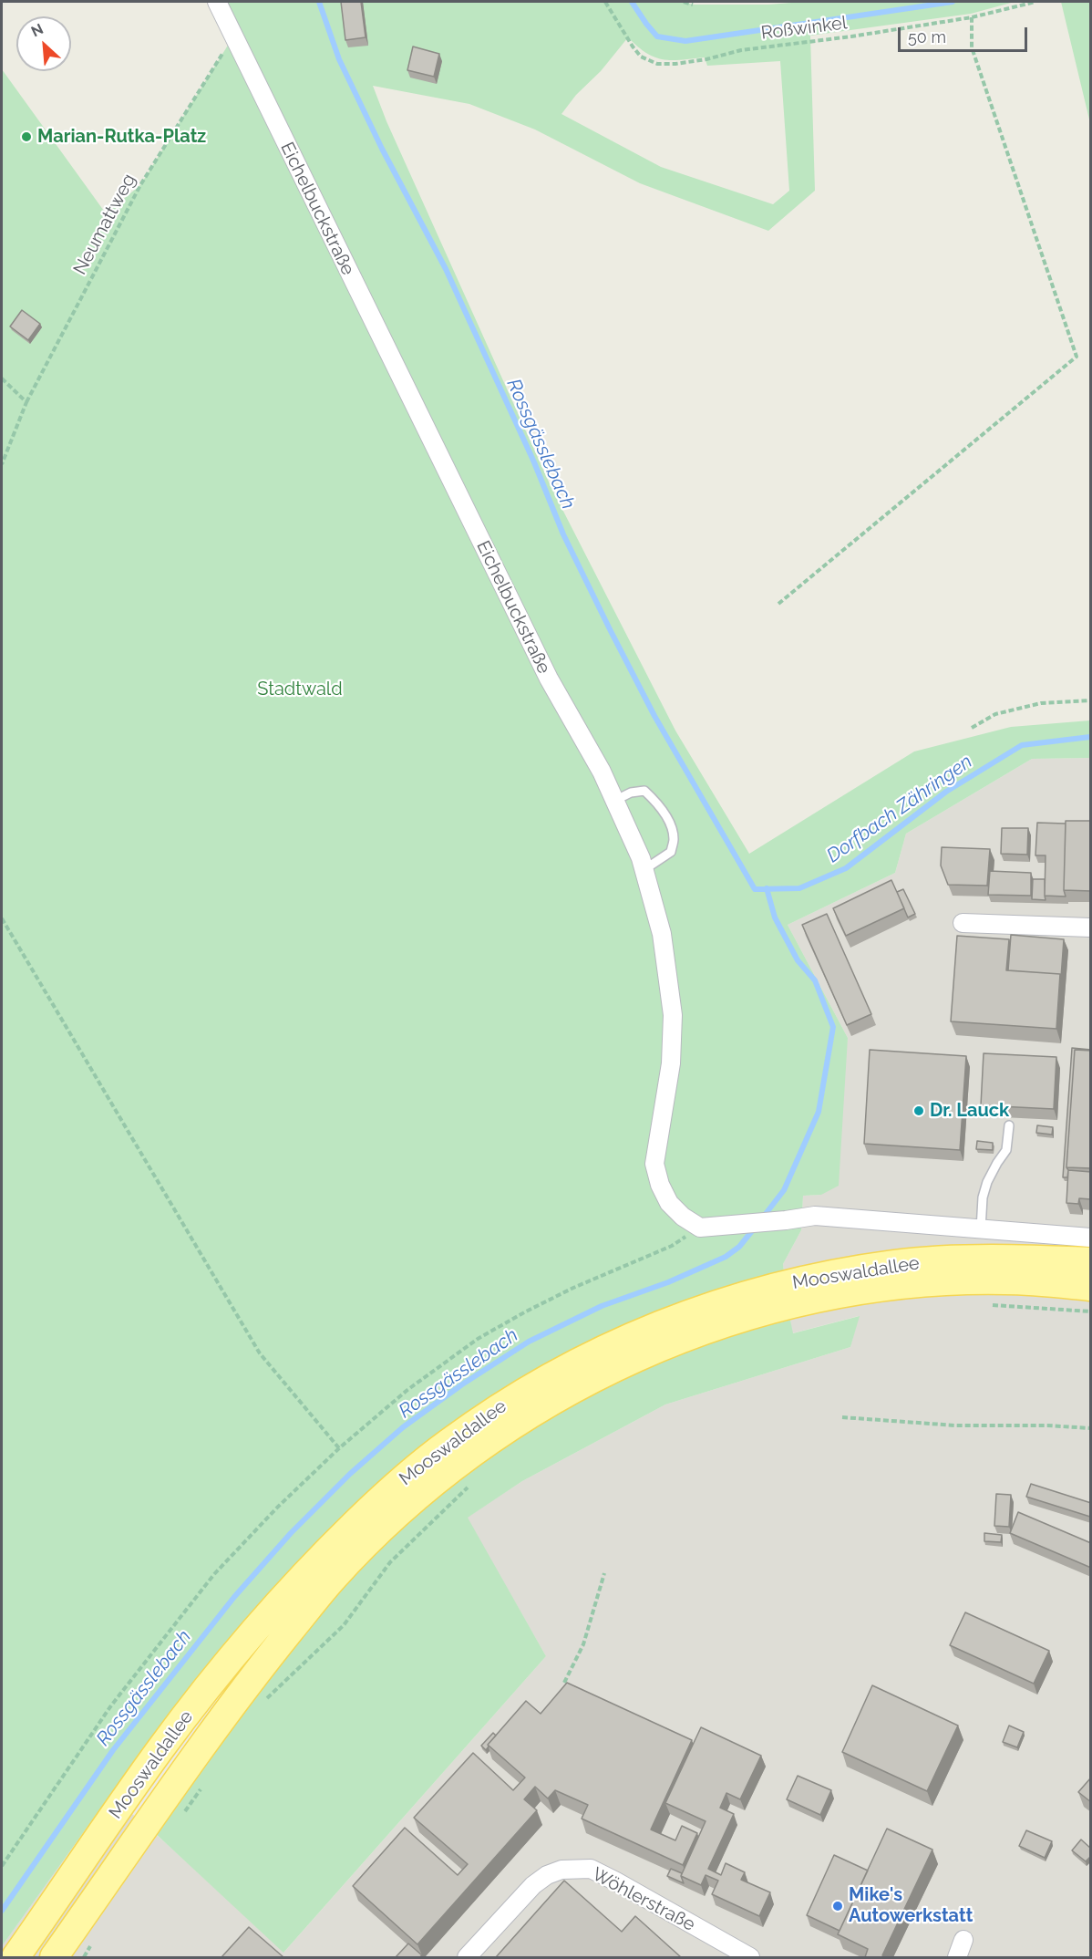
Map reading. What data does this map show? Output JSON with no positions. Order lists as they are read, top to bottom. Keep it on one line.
{"streets":{"main road":["Mooswaldallee"],"street":["Eichelbuckstraße","Wöhlerstraße"],"path":["Roßwinkel","Neumattweg"]},"crossings":[["Eichelbuckstraße","Neumattweg"]],"water":["Rossgässlebach","Dorfbach Zähringen"],"parks":["Stadtwald"],"places":["Marian-Rutka-Platz","Dr. Lauck","Mike's Autowerkstatt"],"scale_bar":"50 m","north":"top left"}
